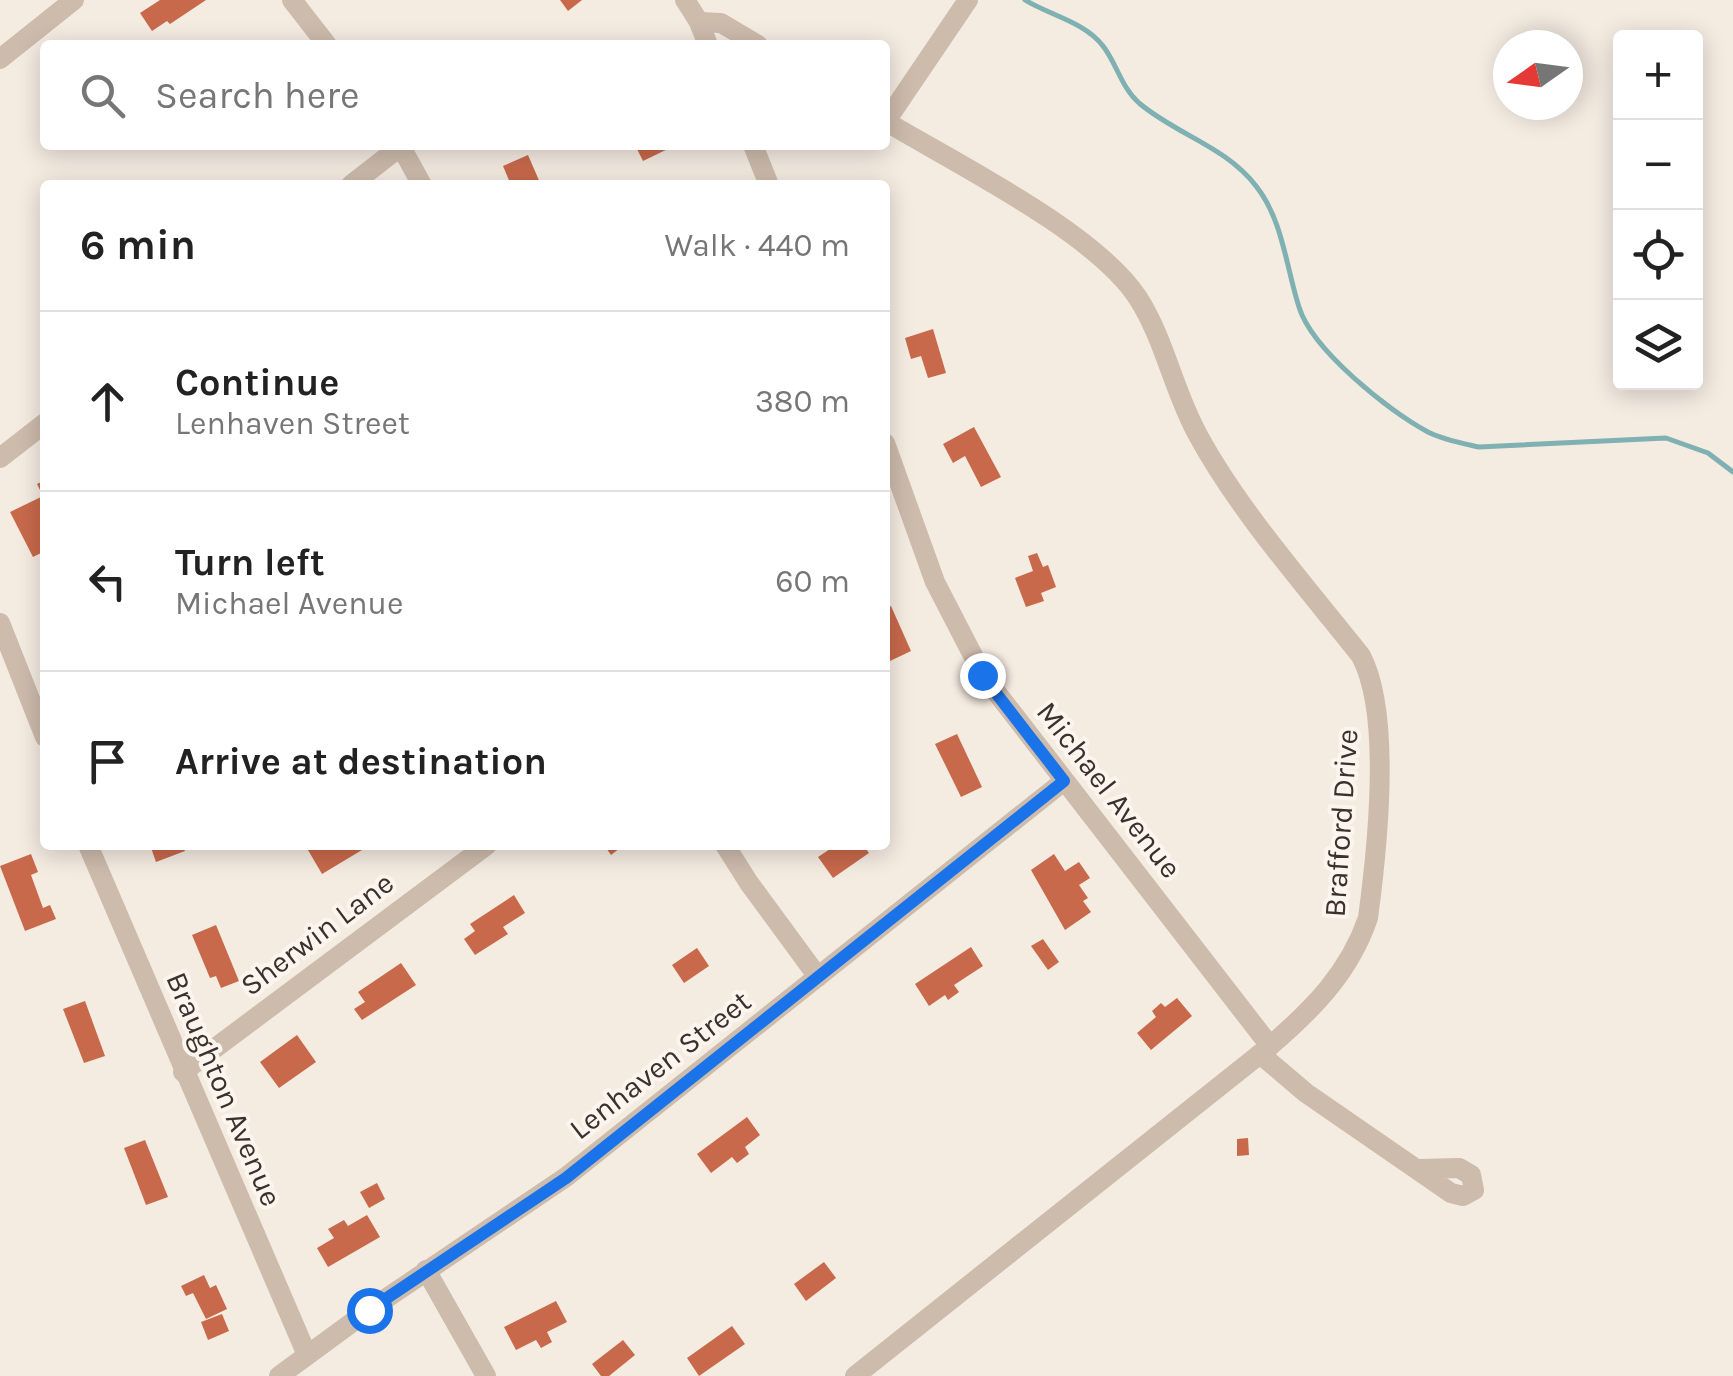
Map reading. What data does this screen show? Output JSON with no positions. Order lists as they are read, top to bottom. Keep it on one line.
{"streets":{"street":["Michael Avenue","Brafford Drive","Sherwin Lane","Lenhaven Street","Braughton Avenue"]},"crossings":[["Michael Avenue","Brafford Drive"],["Michael Avenue","Lenhaven Street"],["Sherwin Lane","Braughton Avenue"],["Lenhaven Street","Braughton Avenue"]],"north":"left","page":{"map_buttons":["+","−"],"search":"Search here","heading":["6 min","Walk · 440 m"],"list":[["Continue","Lenhaven Street","380 m"],["Turn left","Michael Avenue","60 m"],"Arrive at destination"]}}
